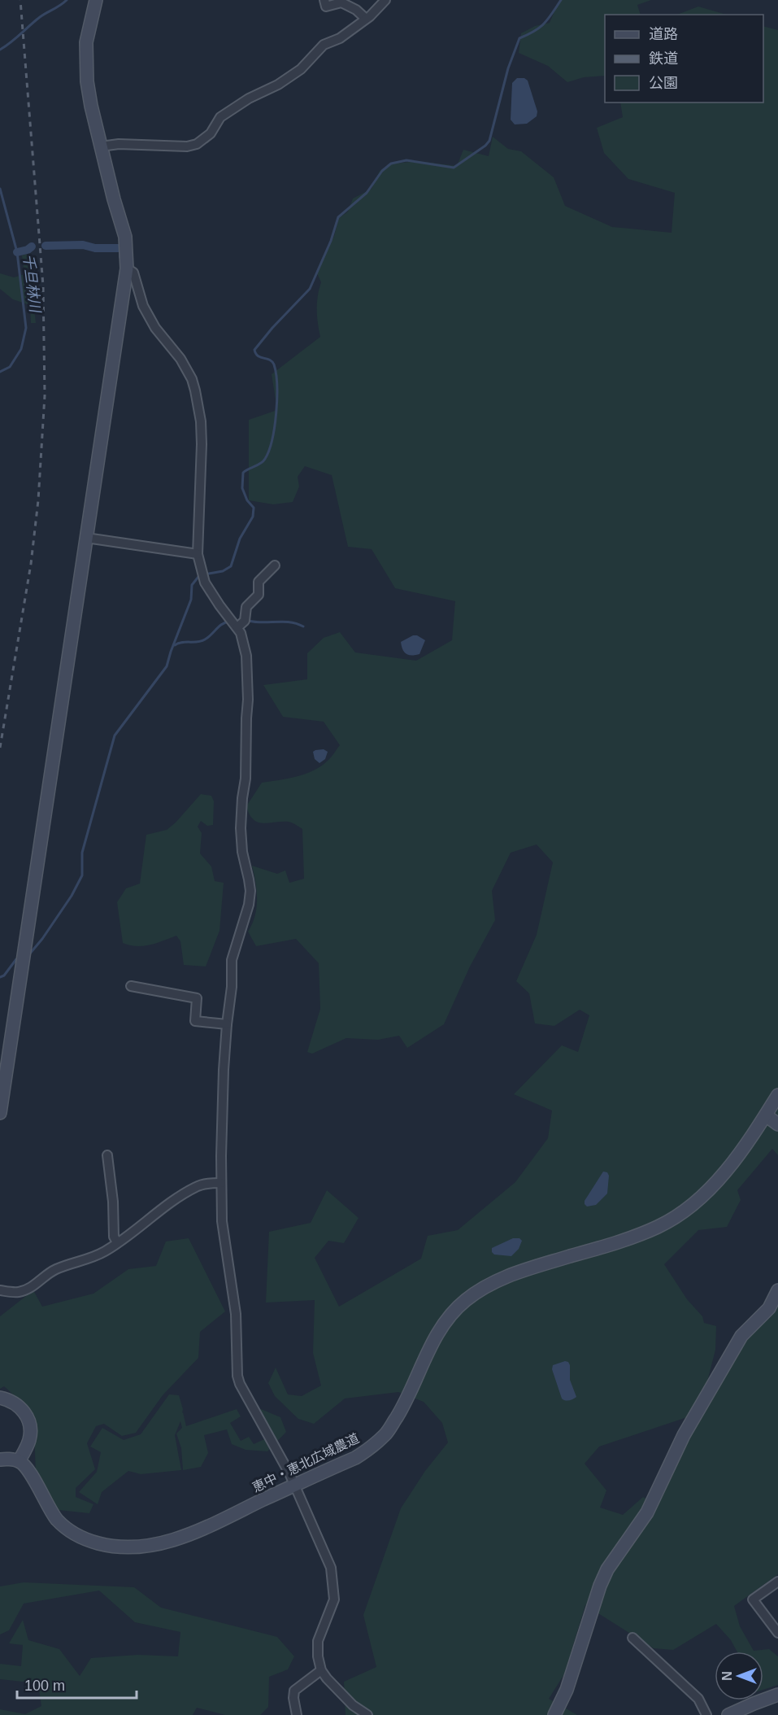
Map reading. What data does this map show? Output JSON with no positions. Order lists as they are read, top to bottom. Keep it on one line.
{"streets":{"street":["恵中・恵北広域農道"]},"water":["千旦林川"],"legend":["道路","鉄道","公園"],"scale_bar":"100 m","north":"left"}
